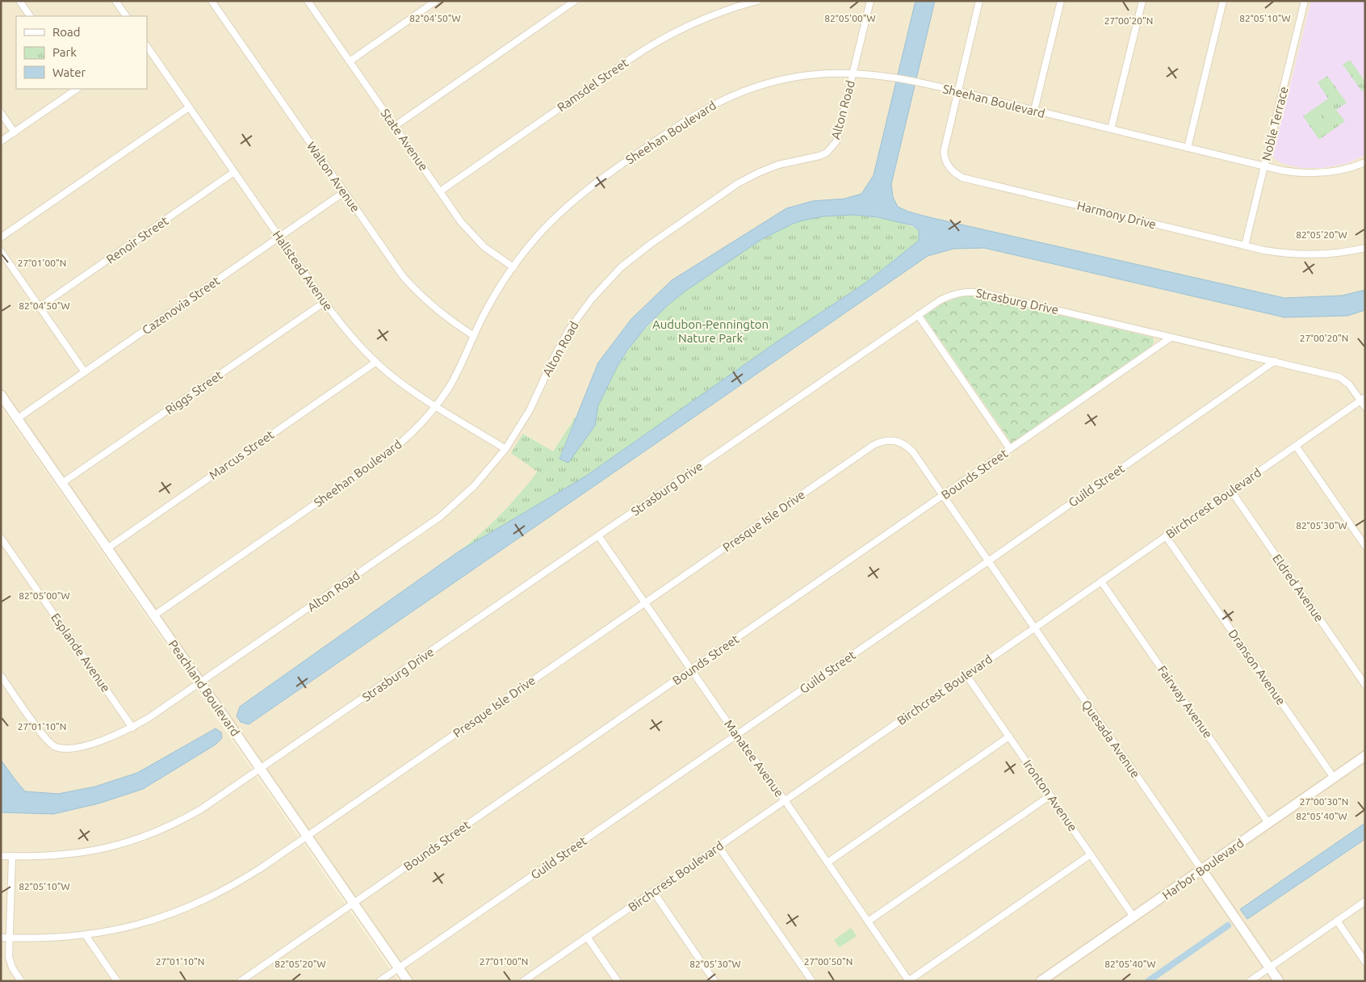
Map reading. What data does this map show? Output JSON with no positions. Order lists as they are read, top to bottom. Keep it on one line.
{"streets":{"street":["Ramsdel Street","Sheehan Boulevard","Alton Road","Noble Terrace","State Avenue","Walton Avenue","Harmony Drive","Renoir Street","Hallstead Avenue","Strasburg Drive","Cazenovia Street","Riggs Street","Marcus Street","Bounds Street","Guild Street","Birchcrest Boulevard","Presque Isle Drive","Eldred Avenue","Esplande Avenue","Dranson Avenue","Peachland Boulevard","Fairway Avenue","Quesada Avenue","Manatee Avenue","Ironton Avenue","Harbor Boulevard"]},"crossings":[["Ramsdel Street","State Avenue"],["Sheehan Boulevard","Alton Road"],["Sheehan Boulevard","Noble Terrace"],["Sheehan Boulevard","State Avenue"],["Sheehan Boulevard","Walton Avenue"],["Sheehan Boulevard","Harmony Drive"],["Sheehan Boulevard","Hallstead Avenue"],["Sheehan Boulevard","Peachland Boulevard"],["Alton Road","Hallstead Avenue"],["Alton Road","Esplande Avenue"],["Alton Road","Peachland Boulevard"],["Noble Terrace","Harmony Drive"],["Walton Avenue","Cazenovia Street"],["Renoir Street","Hallstead Avenue"],["Hallstead Avenue","Cazenovia Street"],["Hallstead Avenue","Riggs Street"],["Hallstead Avenue","Marcus Street"],["Strasburg Drive","Bounds Street"],["Strasburg Drive","Guild Street"],["Strasburg Drive","Birchcrest Boulevard"],["Strasburg Drive","Peachland Boulevard"],["Strasburg Drive","Manatee Avenue"],["Cazenovia Street","Peachland Boulevard"],["Riggs Street","Peachland Boulevard"],["Marcus Street","Peachland Boulevard"],["Bounds Street","Presque Isle Drive"],["Bounds Street","Peachland Boulevard"],["Bounds Street","Quesada Avenue"],["Bounds Street","Manatee Avenue"],["Guild Street","Peachland Boulevard"],["Guild Street","Quesada Avenue"],["Guild Street","Manatee Avenue"],["Birchcrest Boulevard","Eldred Avenue"],["Birchcrest Boulevard","Dranson Avenue"],["Birchcrest Boulevard","Fairway Avenue"],["Birchcrest Boulevard","Quesada Avenue"],["Birchcrest Boulevard","Manatee Avenue"],["Birchcrest Boulevard","Ironton Avenue"],["Presque Isle Drive","Peachland Boulevard"],["Presque Isle Drive","Quesada Avenue"],["Presque Isle Drive","Manatee Avenue"],["Dranson Avenue","Harbor Boulevard"],["Fairway Avenue","Harbor Boulevard"],["Quesada Avenue","Harbor Boulevard"],["Ironton Avenue","Harbor Boulevard"]],"parks":["Audubon-Pennington Nature Park"],"legend":["Road","Park","Water"],"coordinates":["82°04'50\"W","82°05'00\"W","82°05'10\"W","27°00'20\"N","82°05'20\"W","27°01'00\"N","82°05'30\"W","27°01'10\"N","27°00'30\"N","82°05'40\"W","27°00'50\"N"]}
